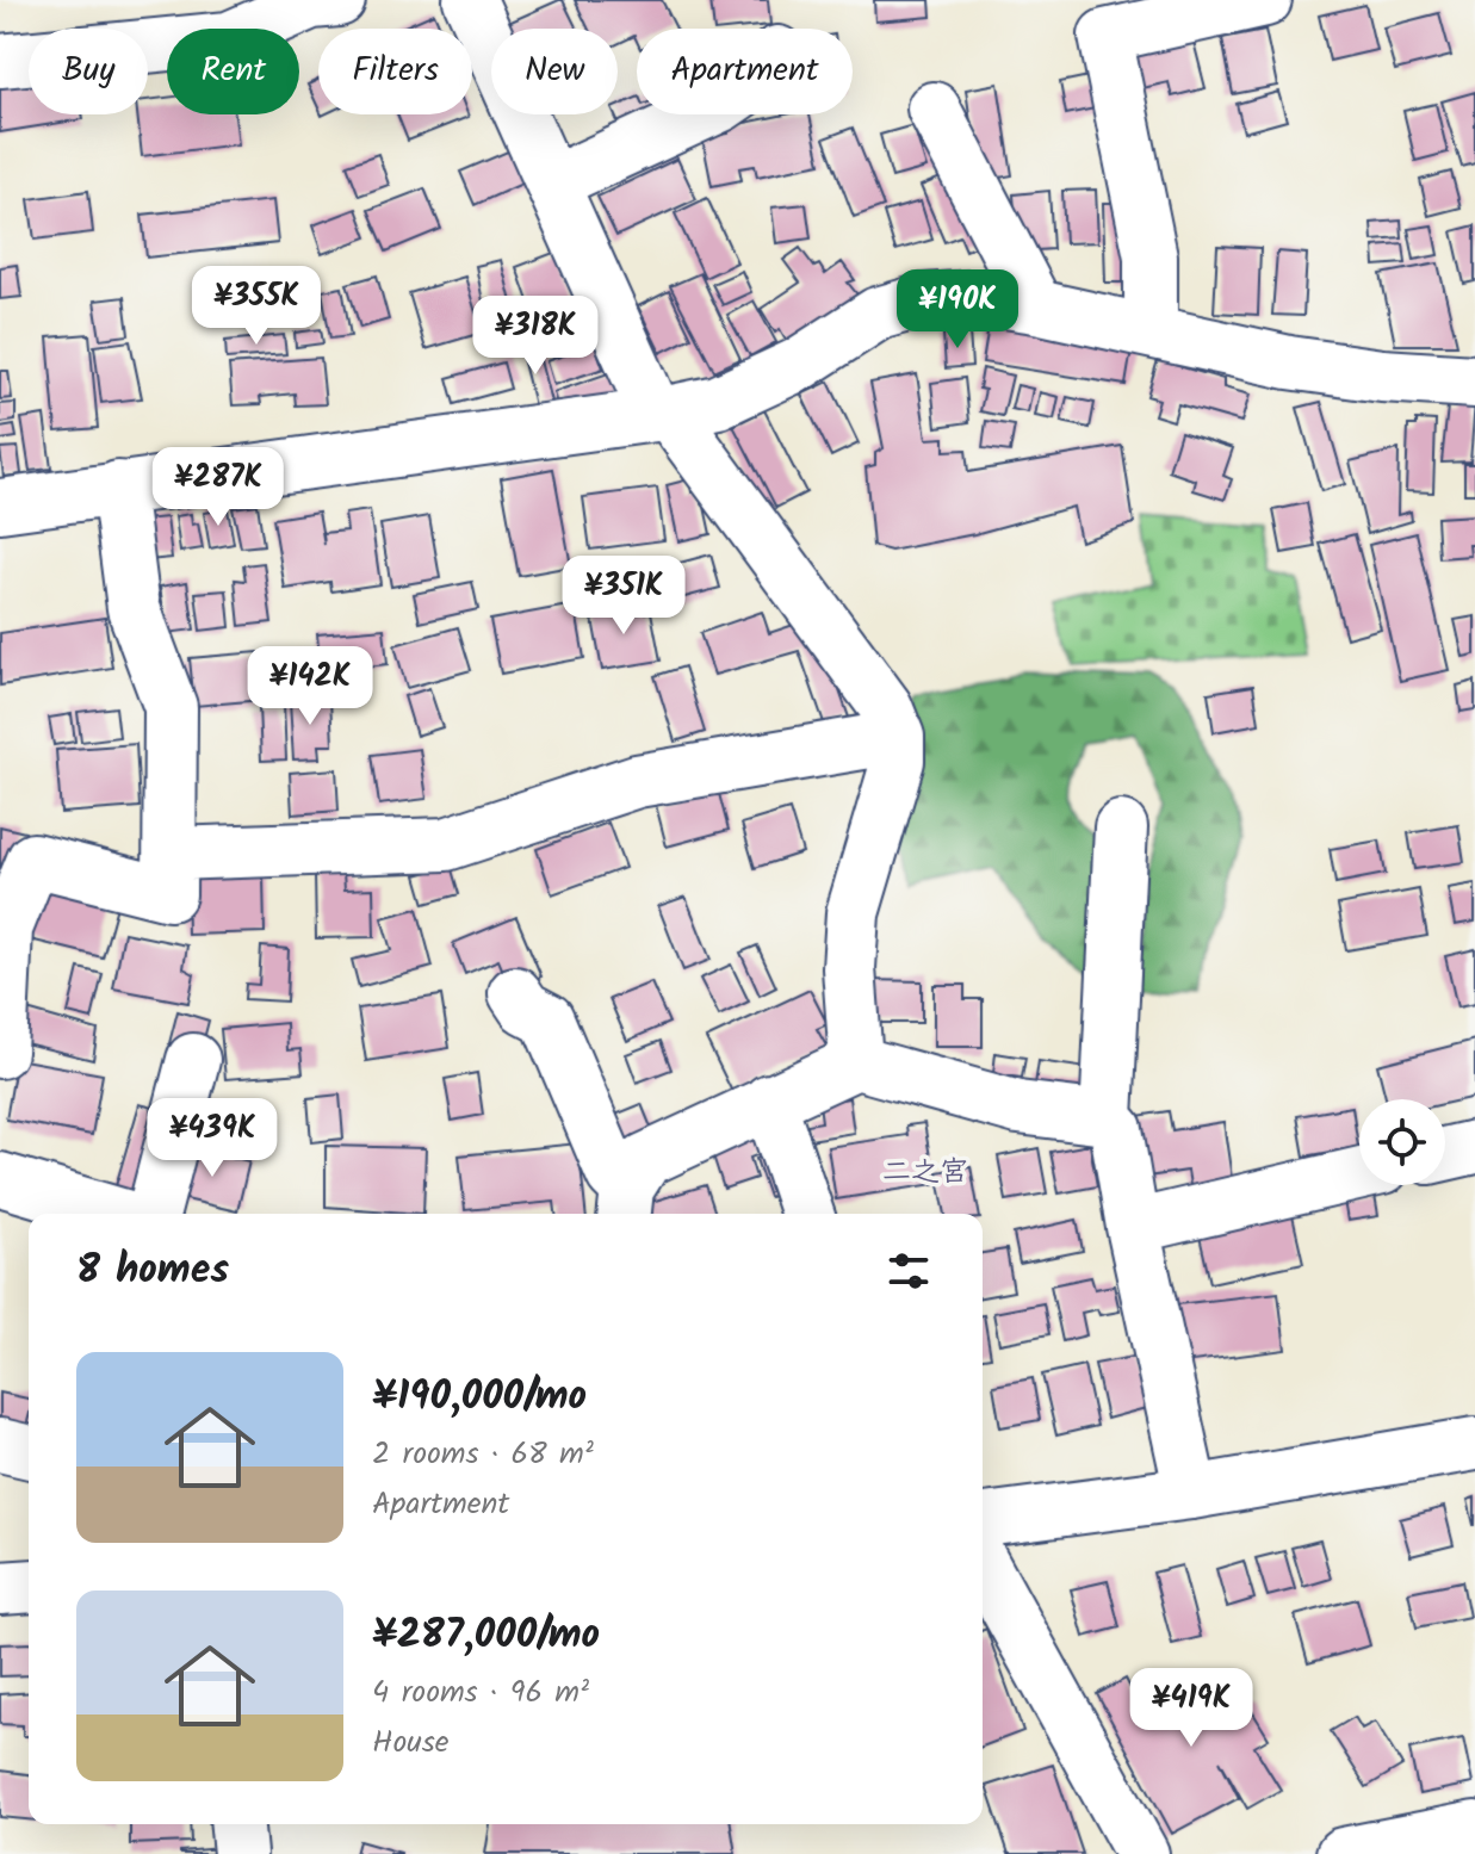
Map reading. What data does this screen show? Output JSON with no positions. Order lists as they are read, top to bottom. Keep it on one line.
{"districts":["二之宮"],"page":{"chip":["Buy","Rent","Filters","New","Apartment"],"price":["¥355K","¥190K","¥318K","¥287K","¥351K","¥142K","¥439K","¥419K"],"heading":"8 homes","list":[{"name":"¥190,000/mo","note":"2 rooms · 68 m² · Apartment"},{"name":"¥287,000/mo","note":"4 rooms · 96 m² · House"}]}}
